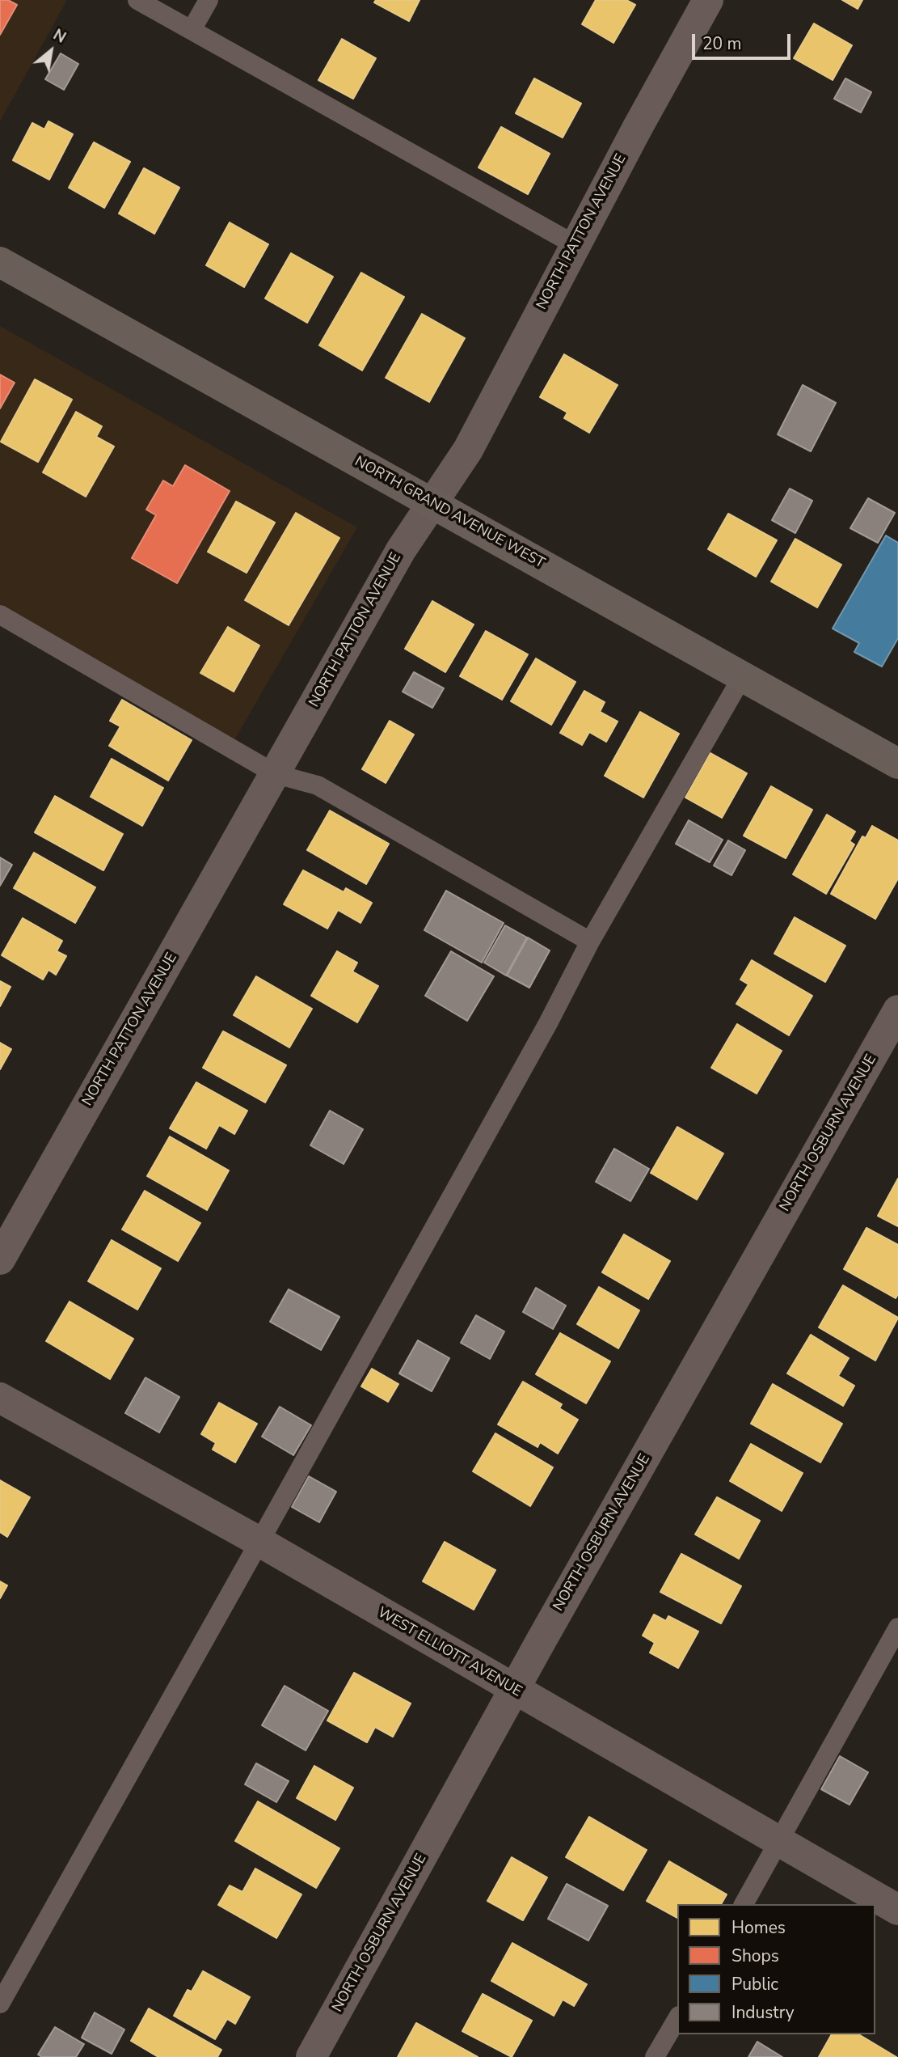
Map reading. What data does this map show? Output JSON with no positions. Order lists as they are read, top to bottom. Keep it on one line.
{"streets":{"main road":["NORTH GRAND AVENUE WEST"],"street":["NORTH PATTON AVENUE","NORTH OSBURN AVENUE","WEST ELLIOTT AVENUE"]},"crossings":[["NORTH PATTON AVENUE","NORTH GRAND AVENUE WEST"],["NORTH OSBURN AVENUE","WEST ELLIOTT AVENUE"]],"legend":["Homes","Shops","Public","Industry"],"scale_bar":"20 m","north":"top right"}
